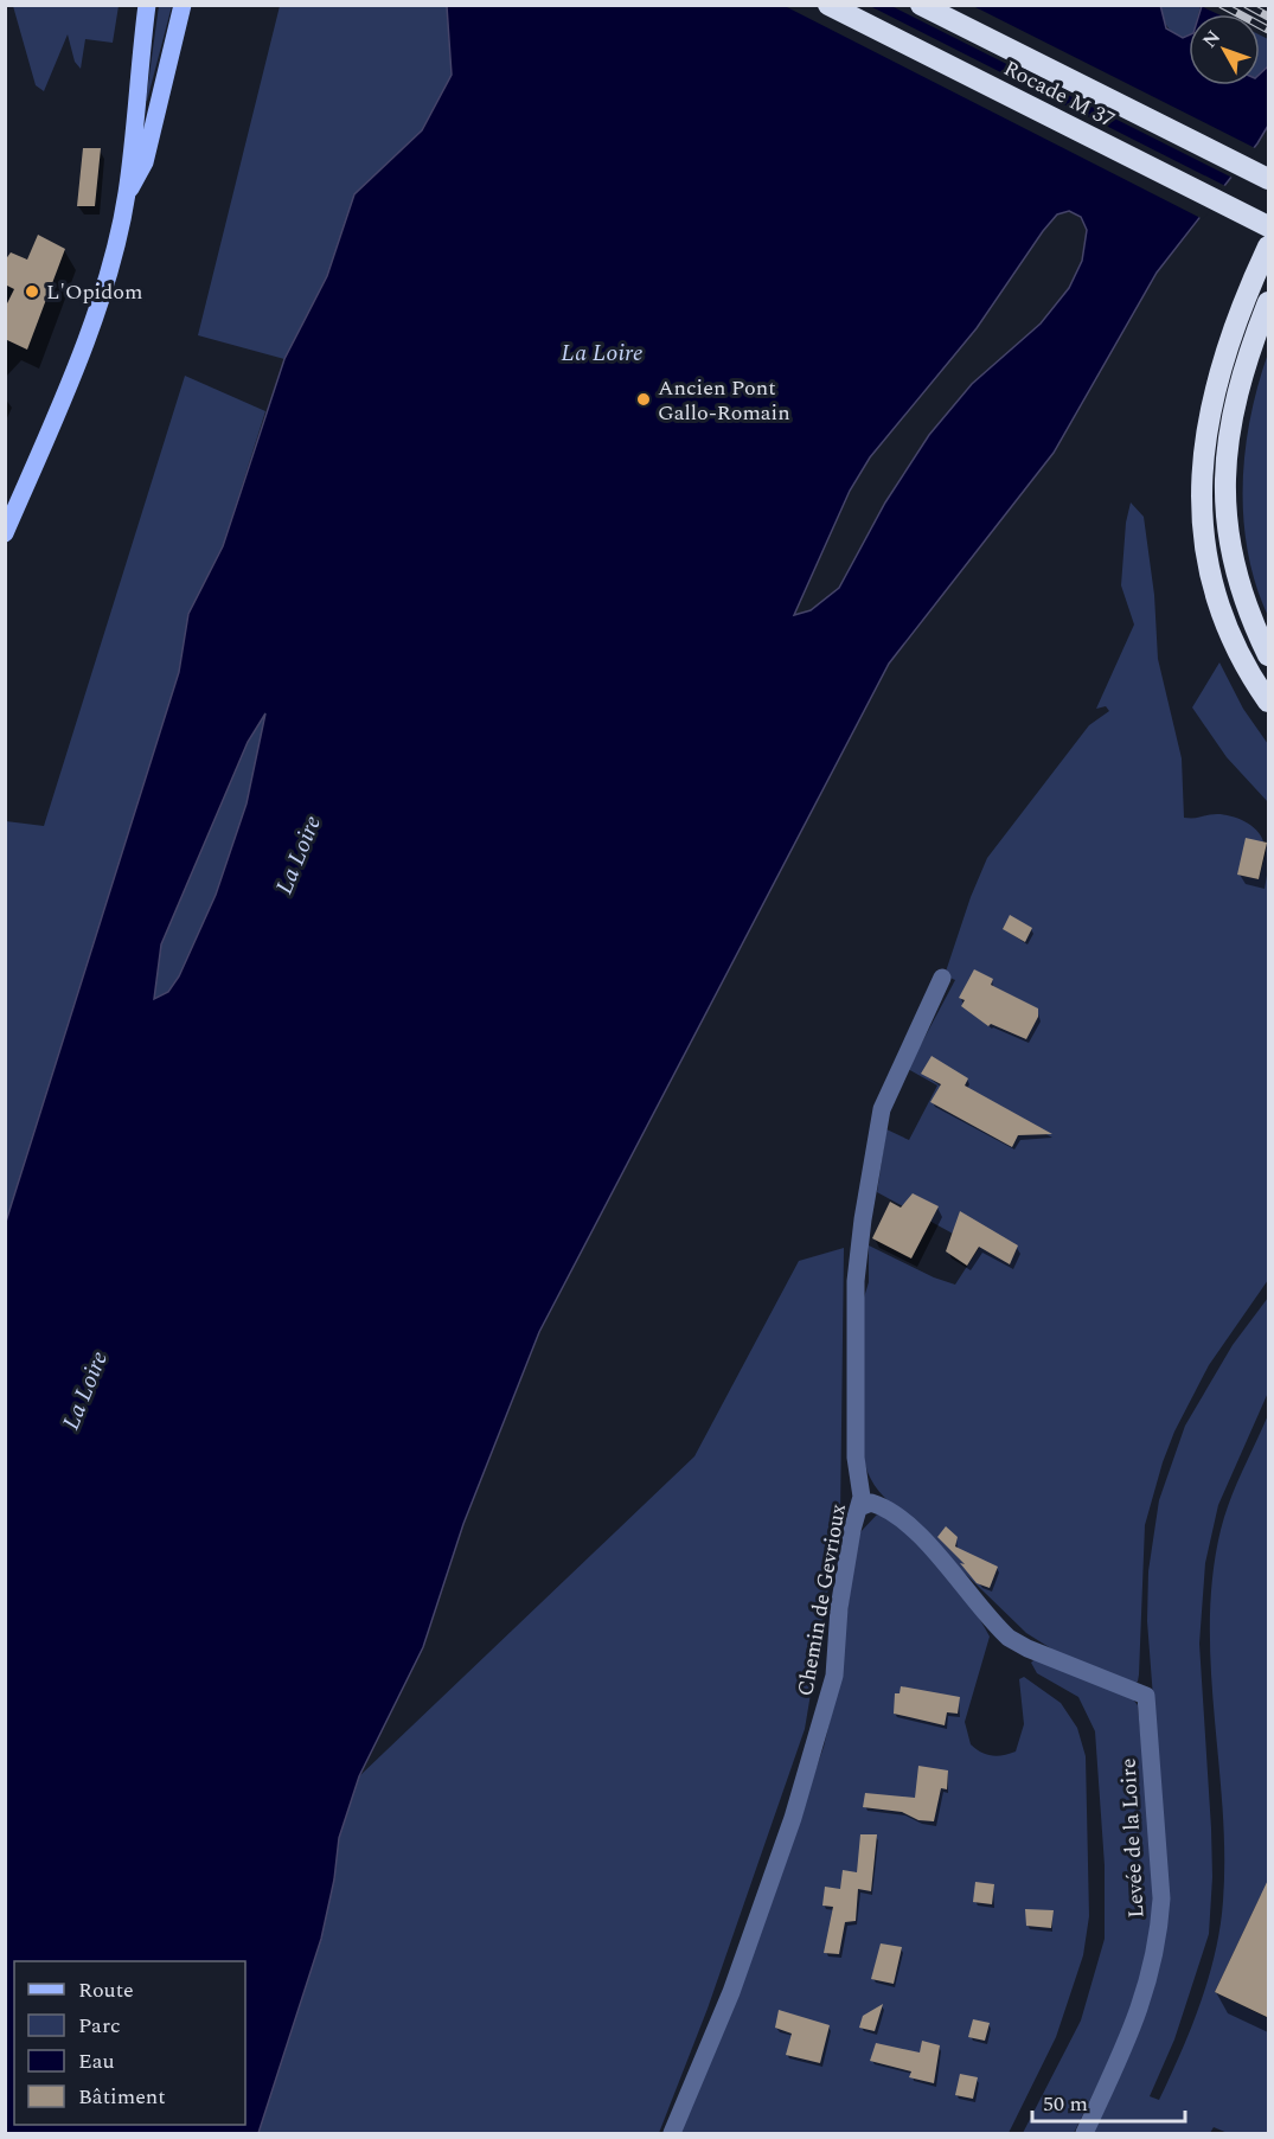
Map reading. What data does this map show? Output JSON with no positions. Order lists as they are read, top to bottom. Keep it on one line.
{"streets":{"highway":["Rocade M 37"],"street":["Chemin de Gevrioux","Levée de la Loire"]},"crossings":[["Chemin de Gevrioux","Levée de la Loire"]],"water":["La Loire"],"places":["L'Opidom","Ancien Pont Gallo-Romain"],"legend":["Route","Parc","Eau","Bâtiment"],"scale_bar":"50 m","north":"top left"}
